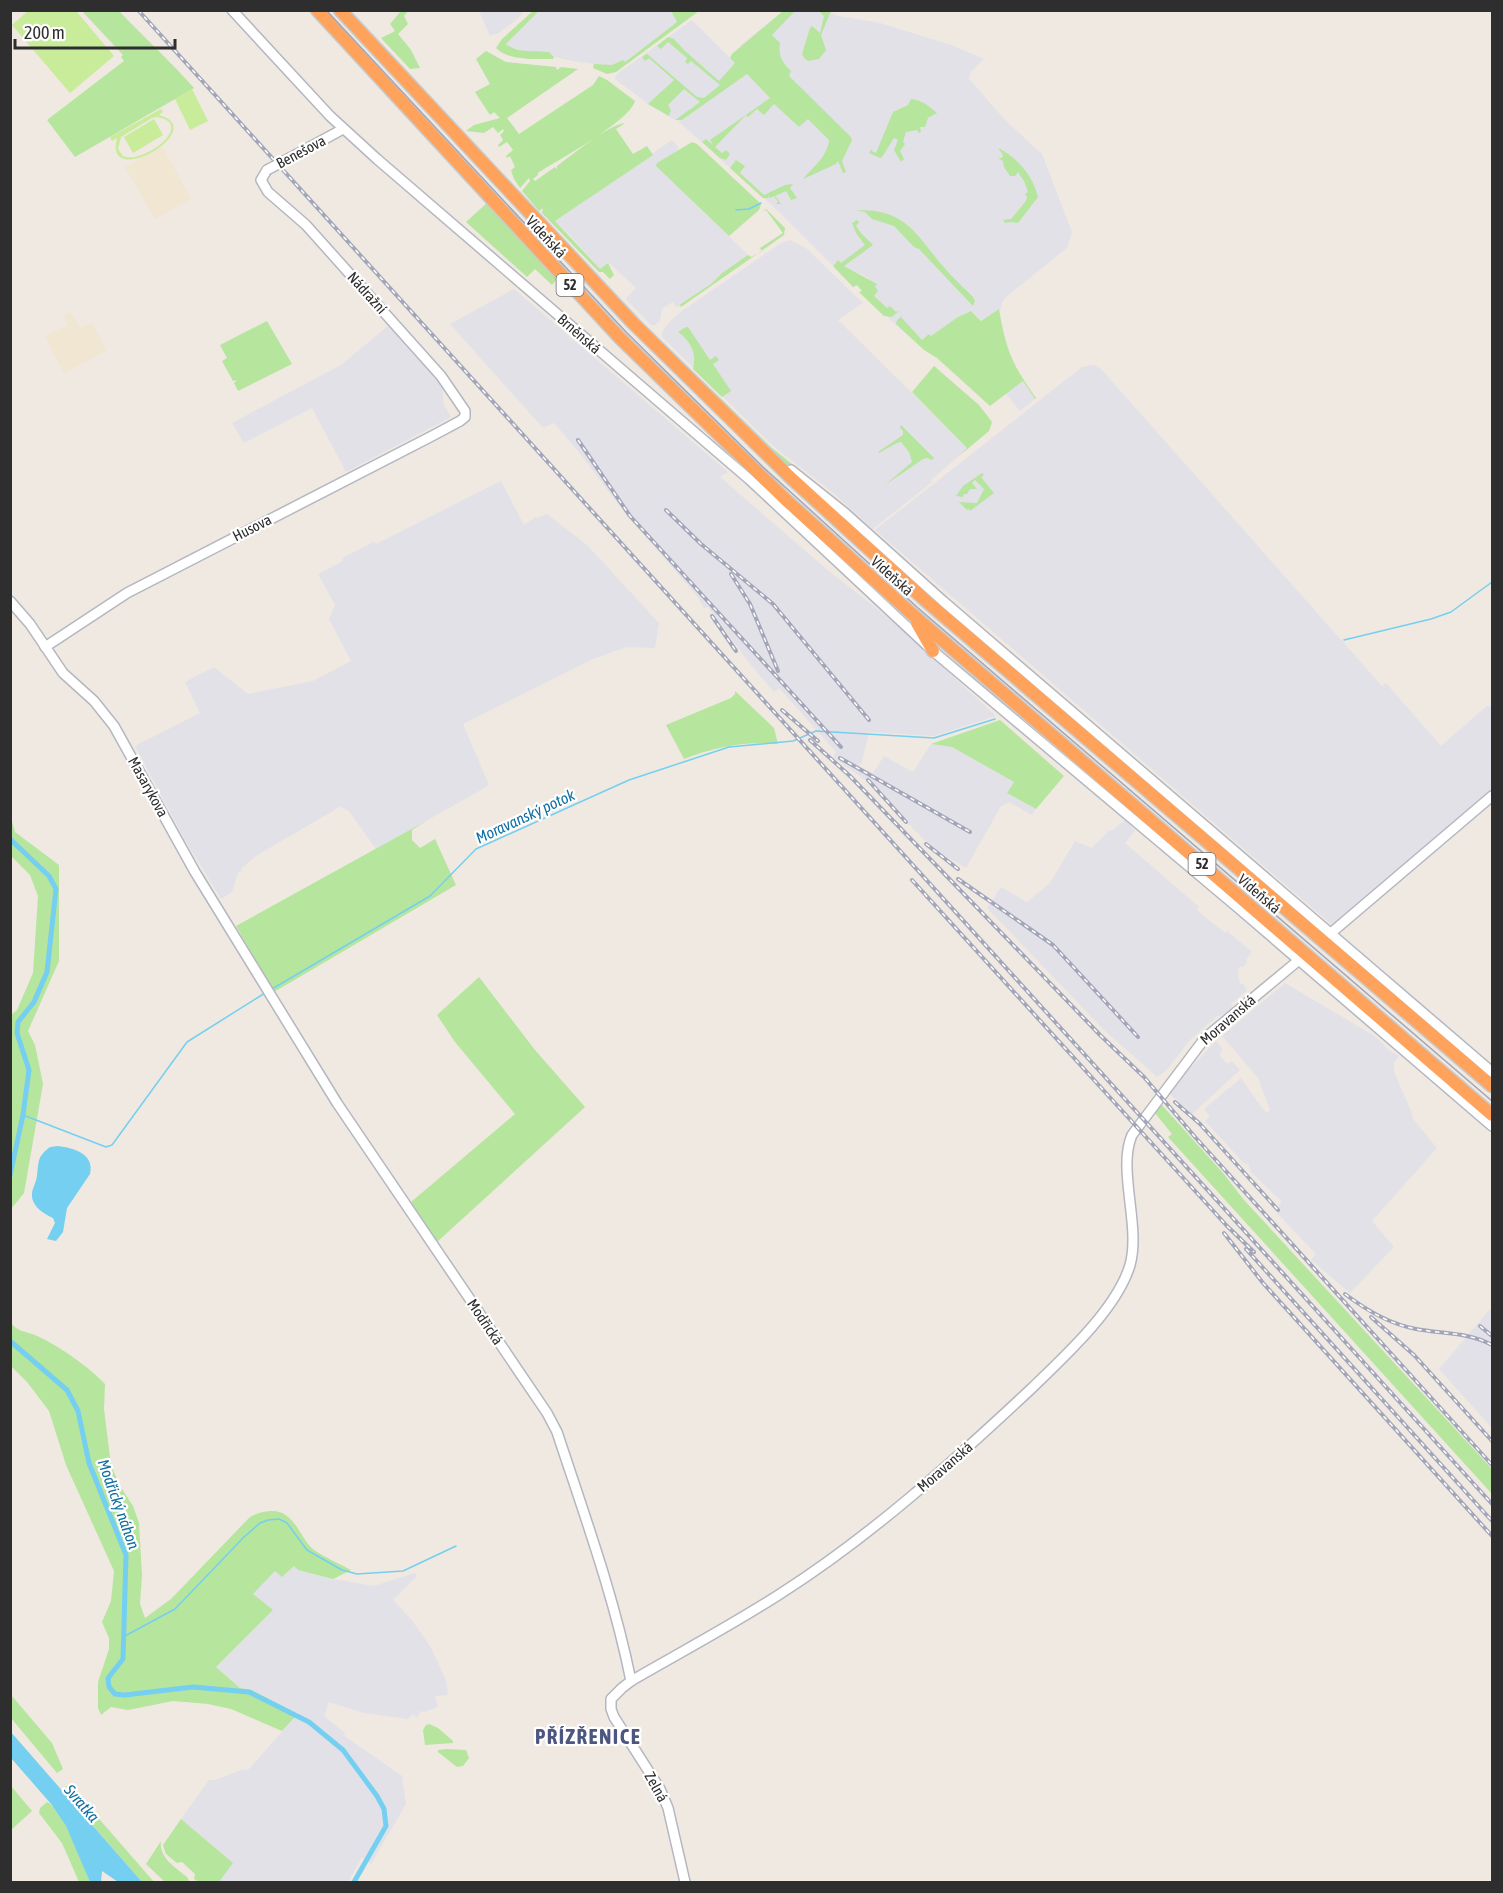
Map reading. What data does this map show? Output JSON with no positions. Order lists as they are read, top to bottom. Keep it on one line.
{"streets":{"highway":["Vídeňská","52"],"street":["Benešova","Nádražní","Brněnská","Husova","Masarykova","Moravanská","Modřická","Zelná"]},"crossings":[["Benešova","Nádražní"],["Benešova","Brněnská"],["Vídeňská","Brněnská"],["Vídeňská","Moravanská"],["Nádražní","Husova"],["Husova","Masarykova"],["Masarykova","Modřická"],["Moravanská","Modřická"],["Moravanská","Zelná"]],"districts":["PŘÍZŘENICE"],"water":["Moravanský potok","Modřický náhon","Svratka"],"scale_bar":"200 m"}
